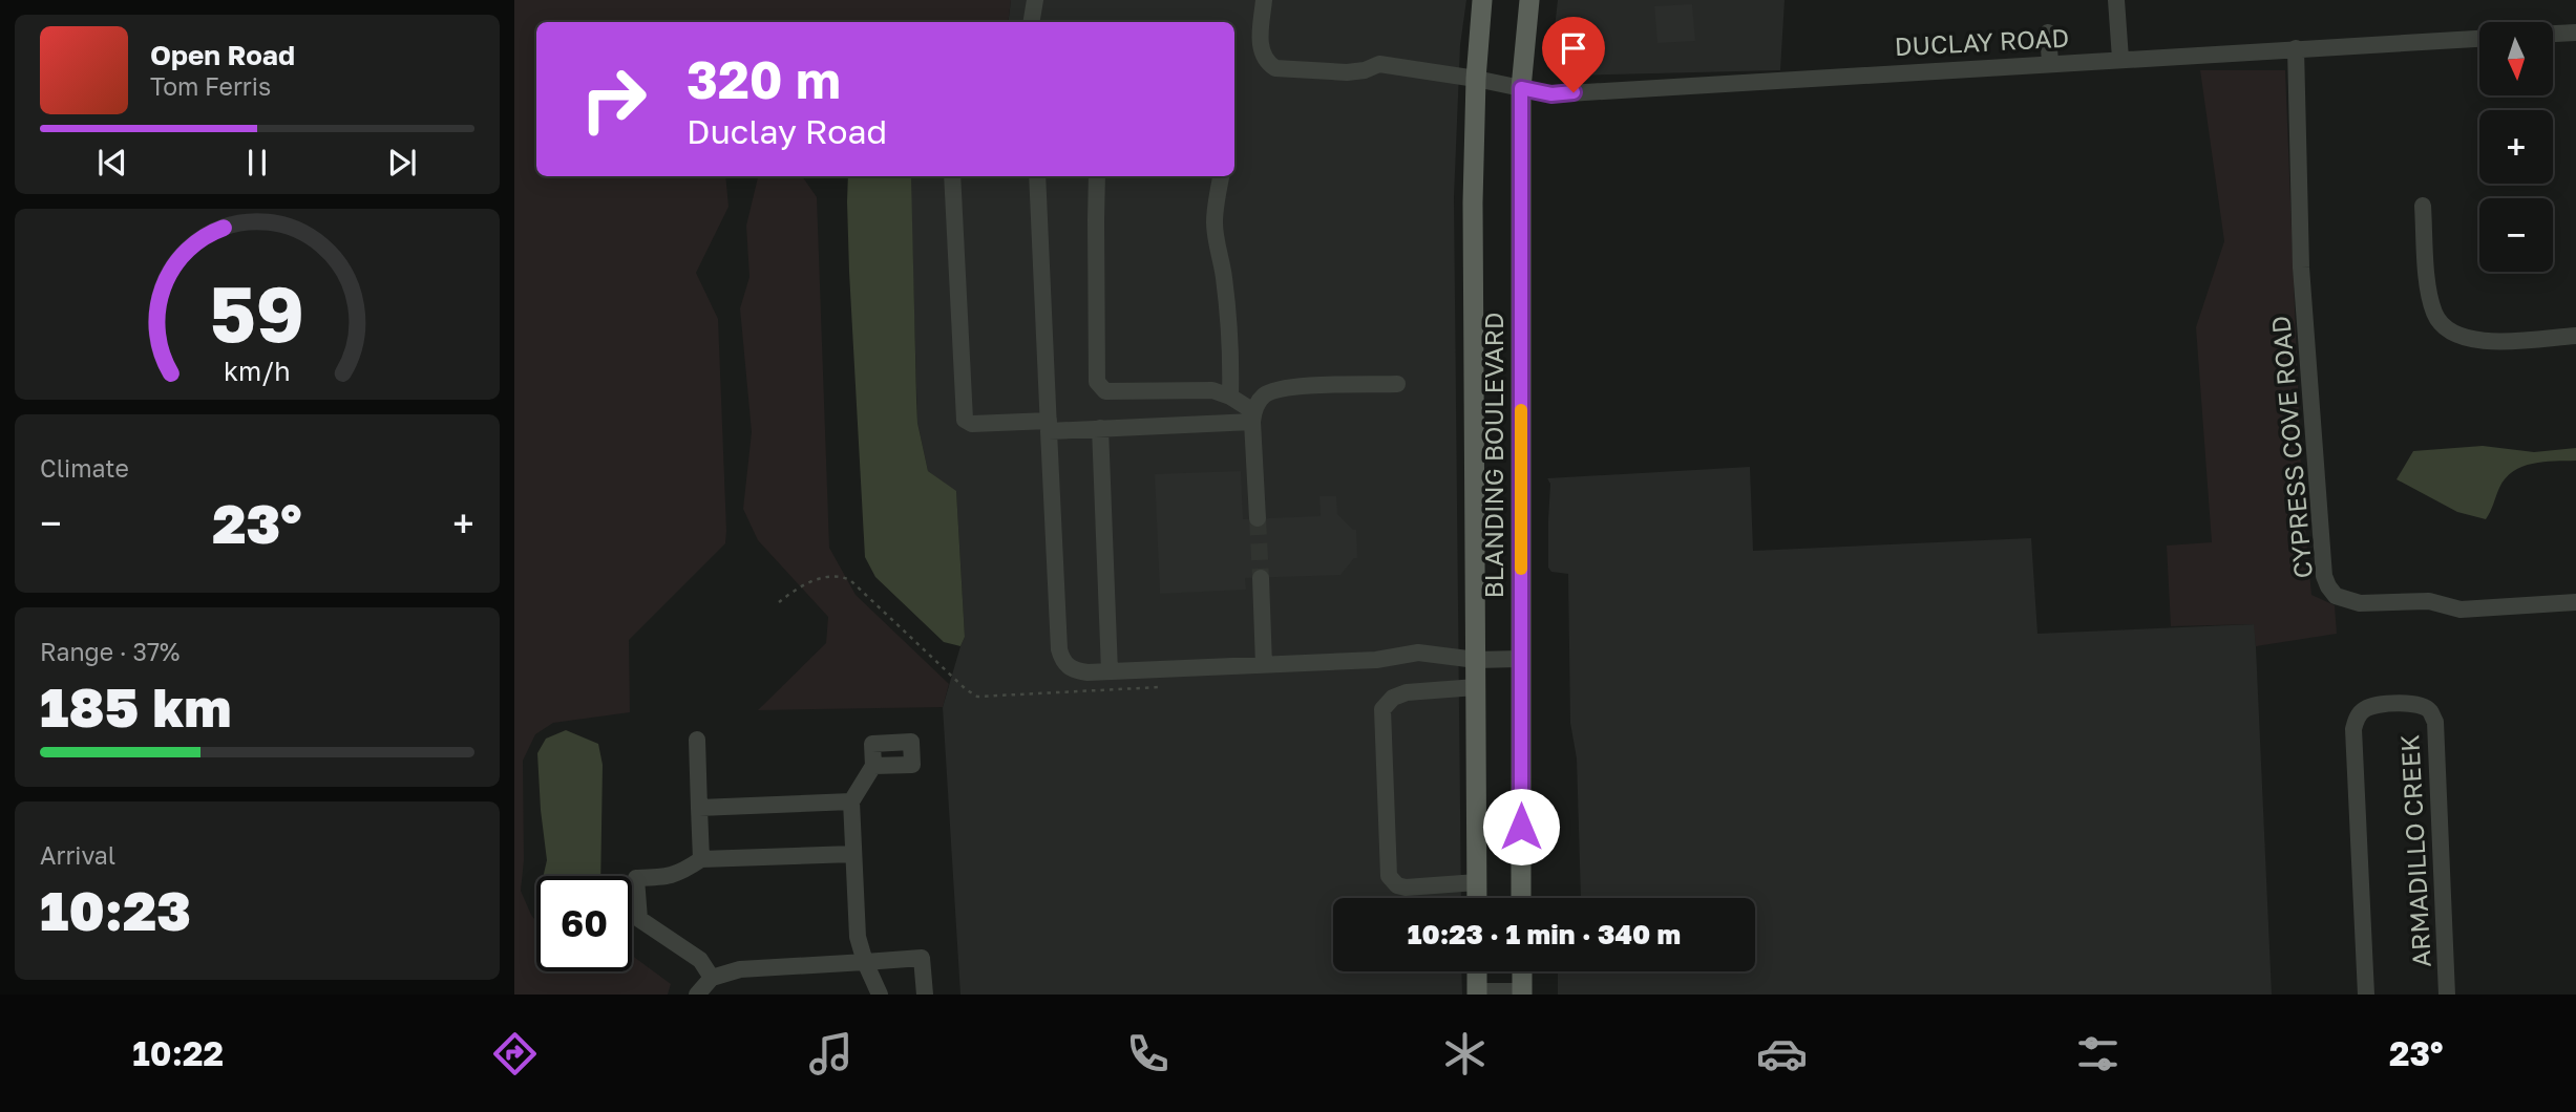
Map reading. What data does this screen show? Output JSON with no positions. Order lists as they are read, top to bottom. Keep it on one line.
{"streets":{"main road":["BLANDING BOULEVARD"],"street":["DUCLAY ROAD","CYPRESS COVE ROAD","ARMADILLO CREEK"]},"crossings":[["DUCLAY ROAD","CYPRESS COVE ROAD"],["DUCLAY ROAD","BLANDING BOULEVARD"]],"north":"bottom","page":{"map_buttons":["+","−"],"turn":["320 m","Duclay Road"],"song":["Open Road","Tom Ferris"],"tile":["Climate",["Range · 37%","185 km"],["Arrival","10:23"]],"heat":["−","23°","+"],"limit":"60","trip":"10:23 · 1 min · 340 m","tabs":["10:22","23°"],"gauge":["59","km/h"]}}
